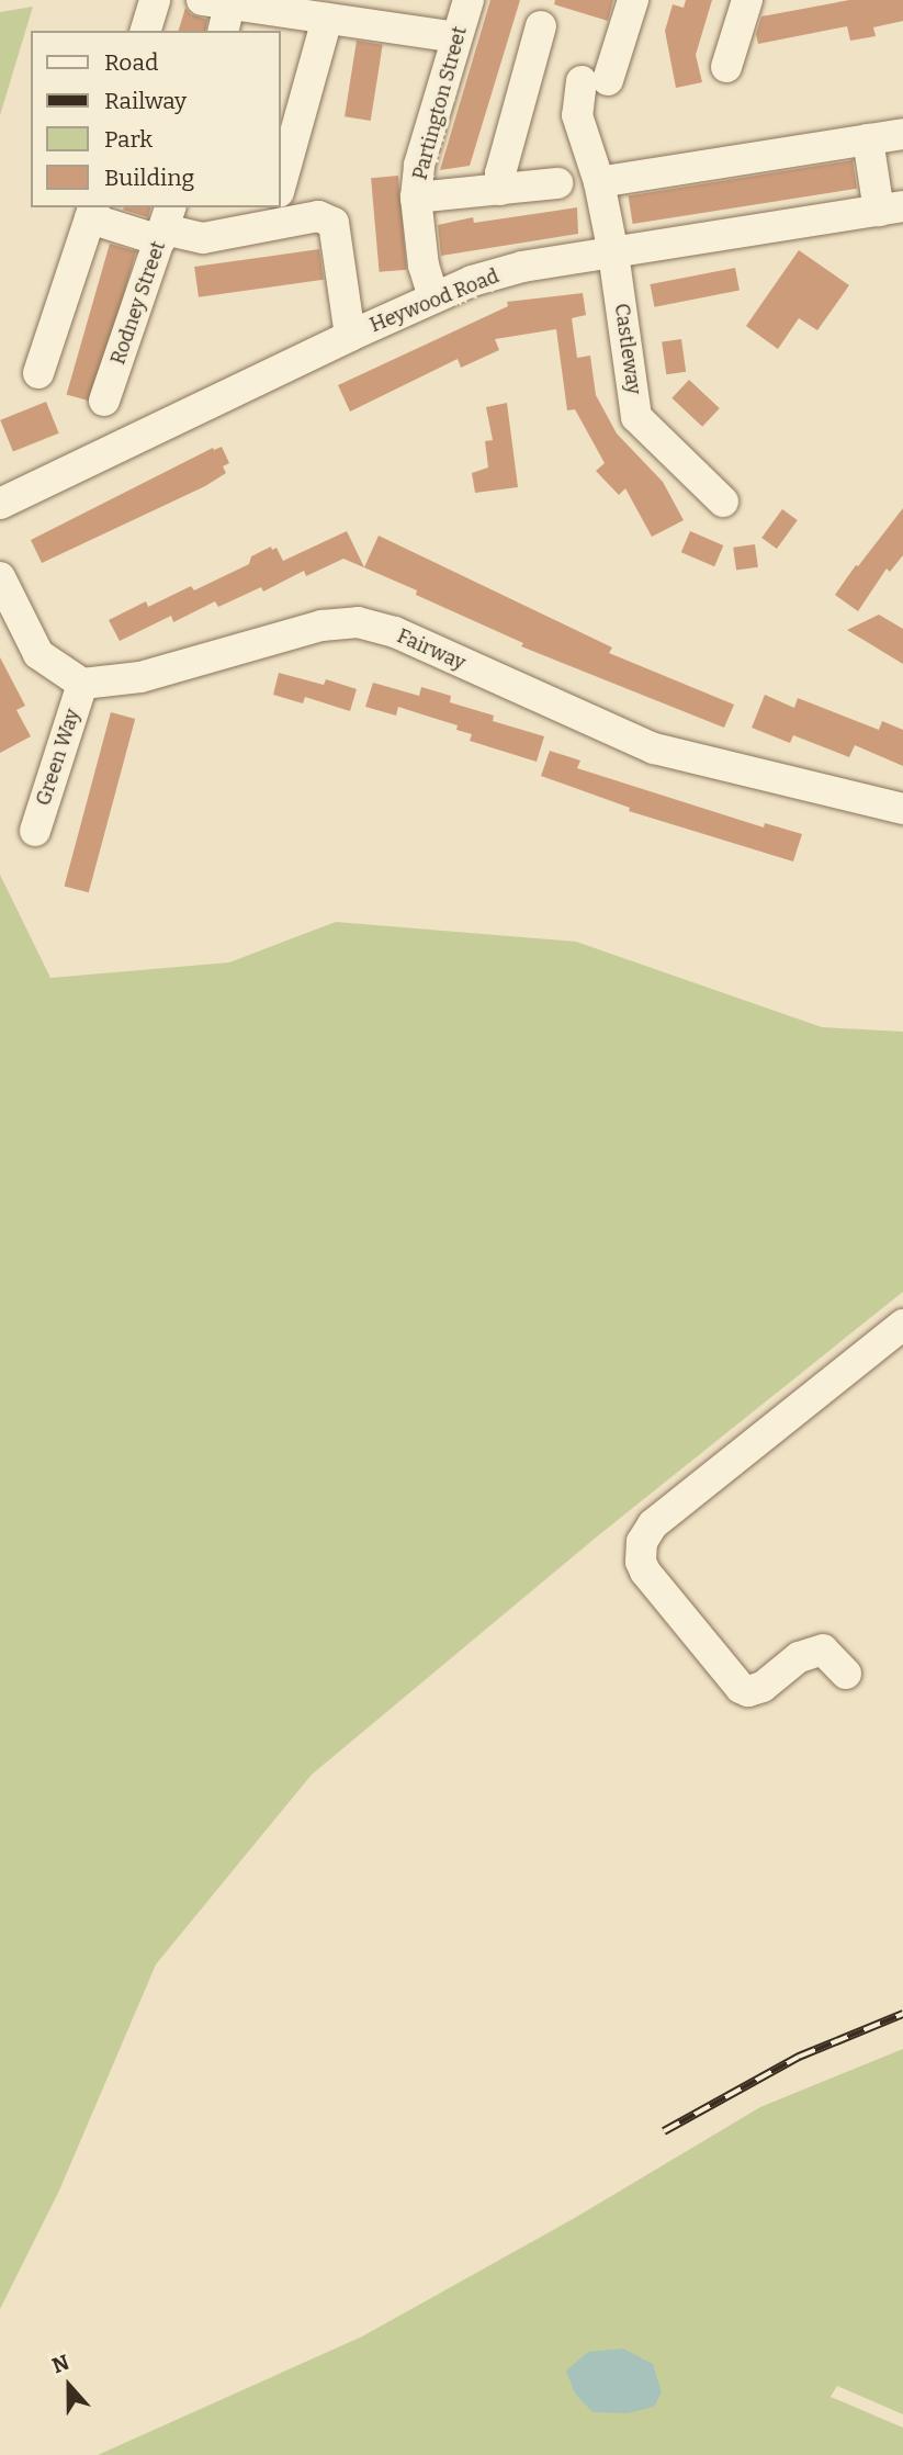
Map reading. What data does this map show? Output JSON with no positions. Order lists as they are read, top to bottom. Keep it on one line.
{"streets":{"street":["Partington Street","Heywood Road","Rodney Street","Castleway","Fairway","Green Way"]},"crossings":[["Partington Street","Heywood Road"],["Heywood Road","Castleway"],["Fairway","Green Way"]],"legend":["Road","Railway","Park","Building"],"north":"top"}
